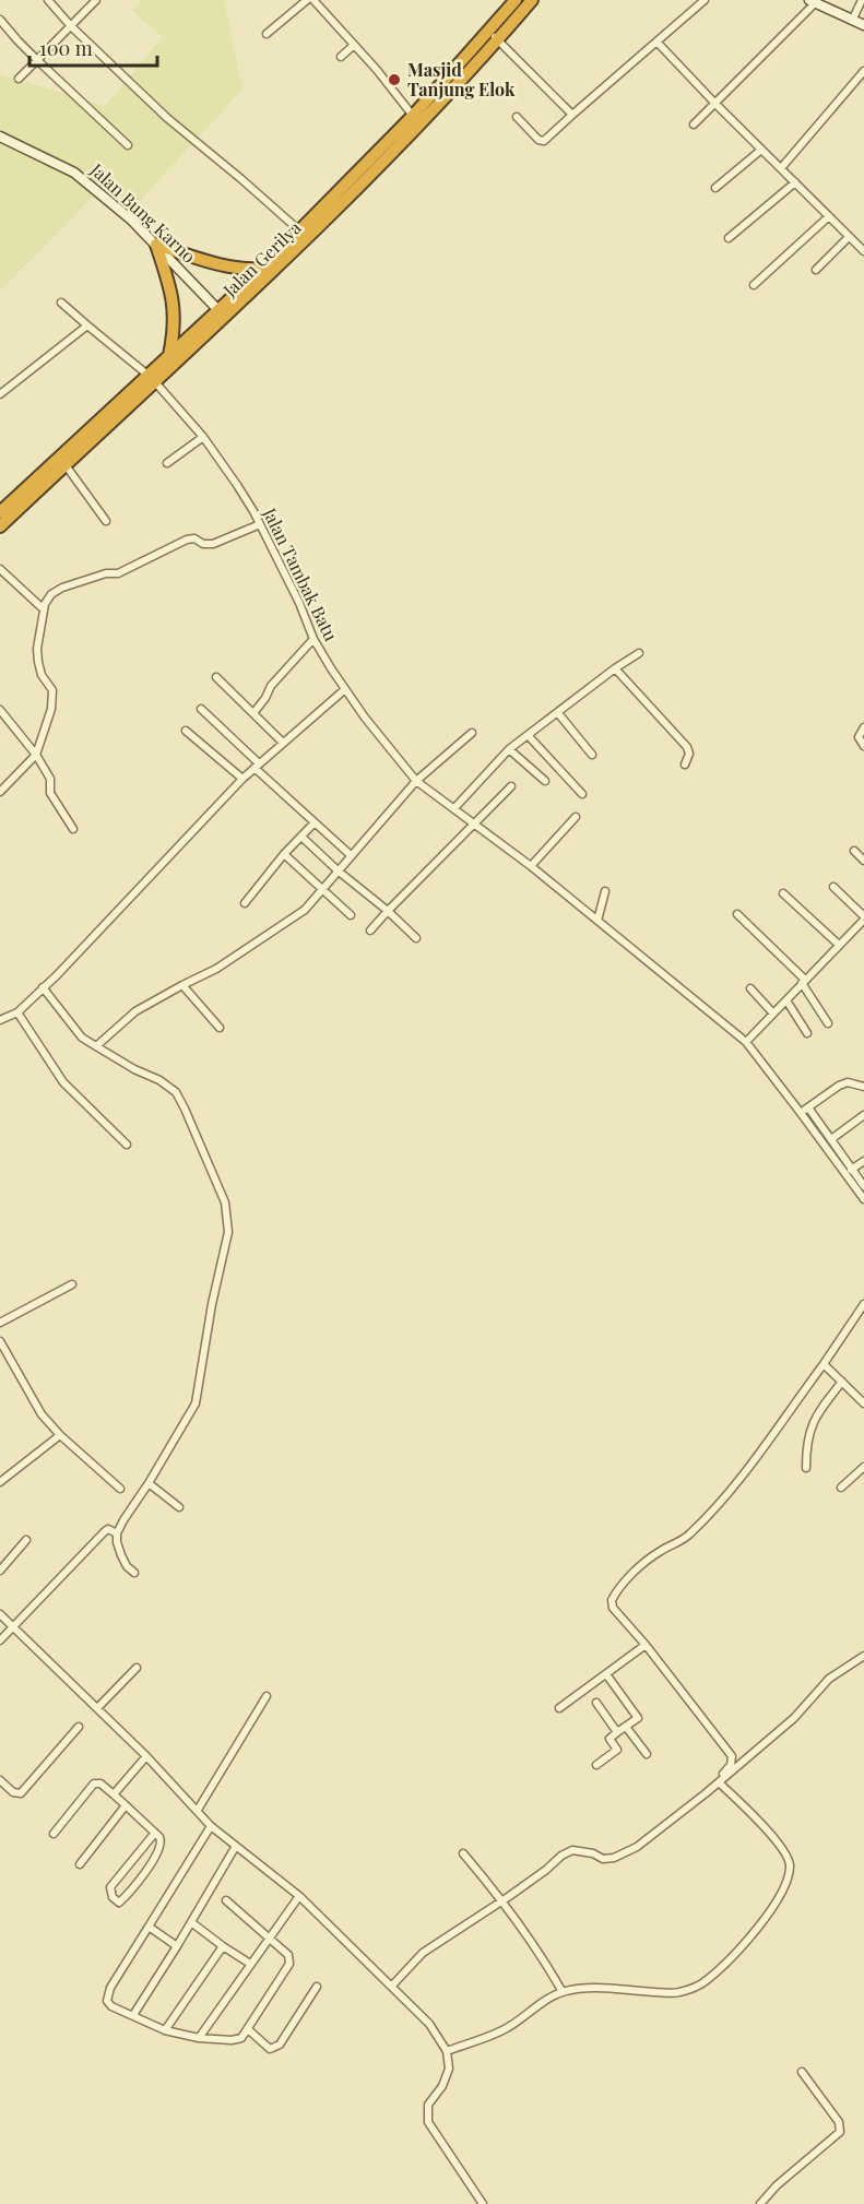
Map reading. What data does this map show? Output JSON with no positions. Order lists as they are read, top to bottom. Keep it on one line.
{"streets":{"highway":["Jalan Gerilya"],"main road":["Jalan Bung Karno"],"street":["Jalan Tambak Batu"]},"crossings":[["Jalan Bung Karno","Jalan Gerilya"],["Jalan Gerilya","Jalan Tambak Batu"]],"places":["Masjid Tanjung Elok"],"scale_bar":"100 m"}
